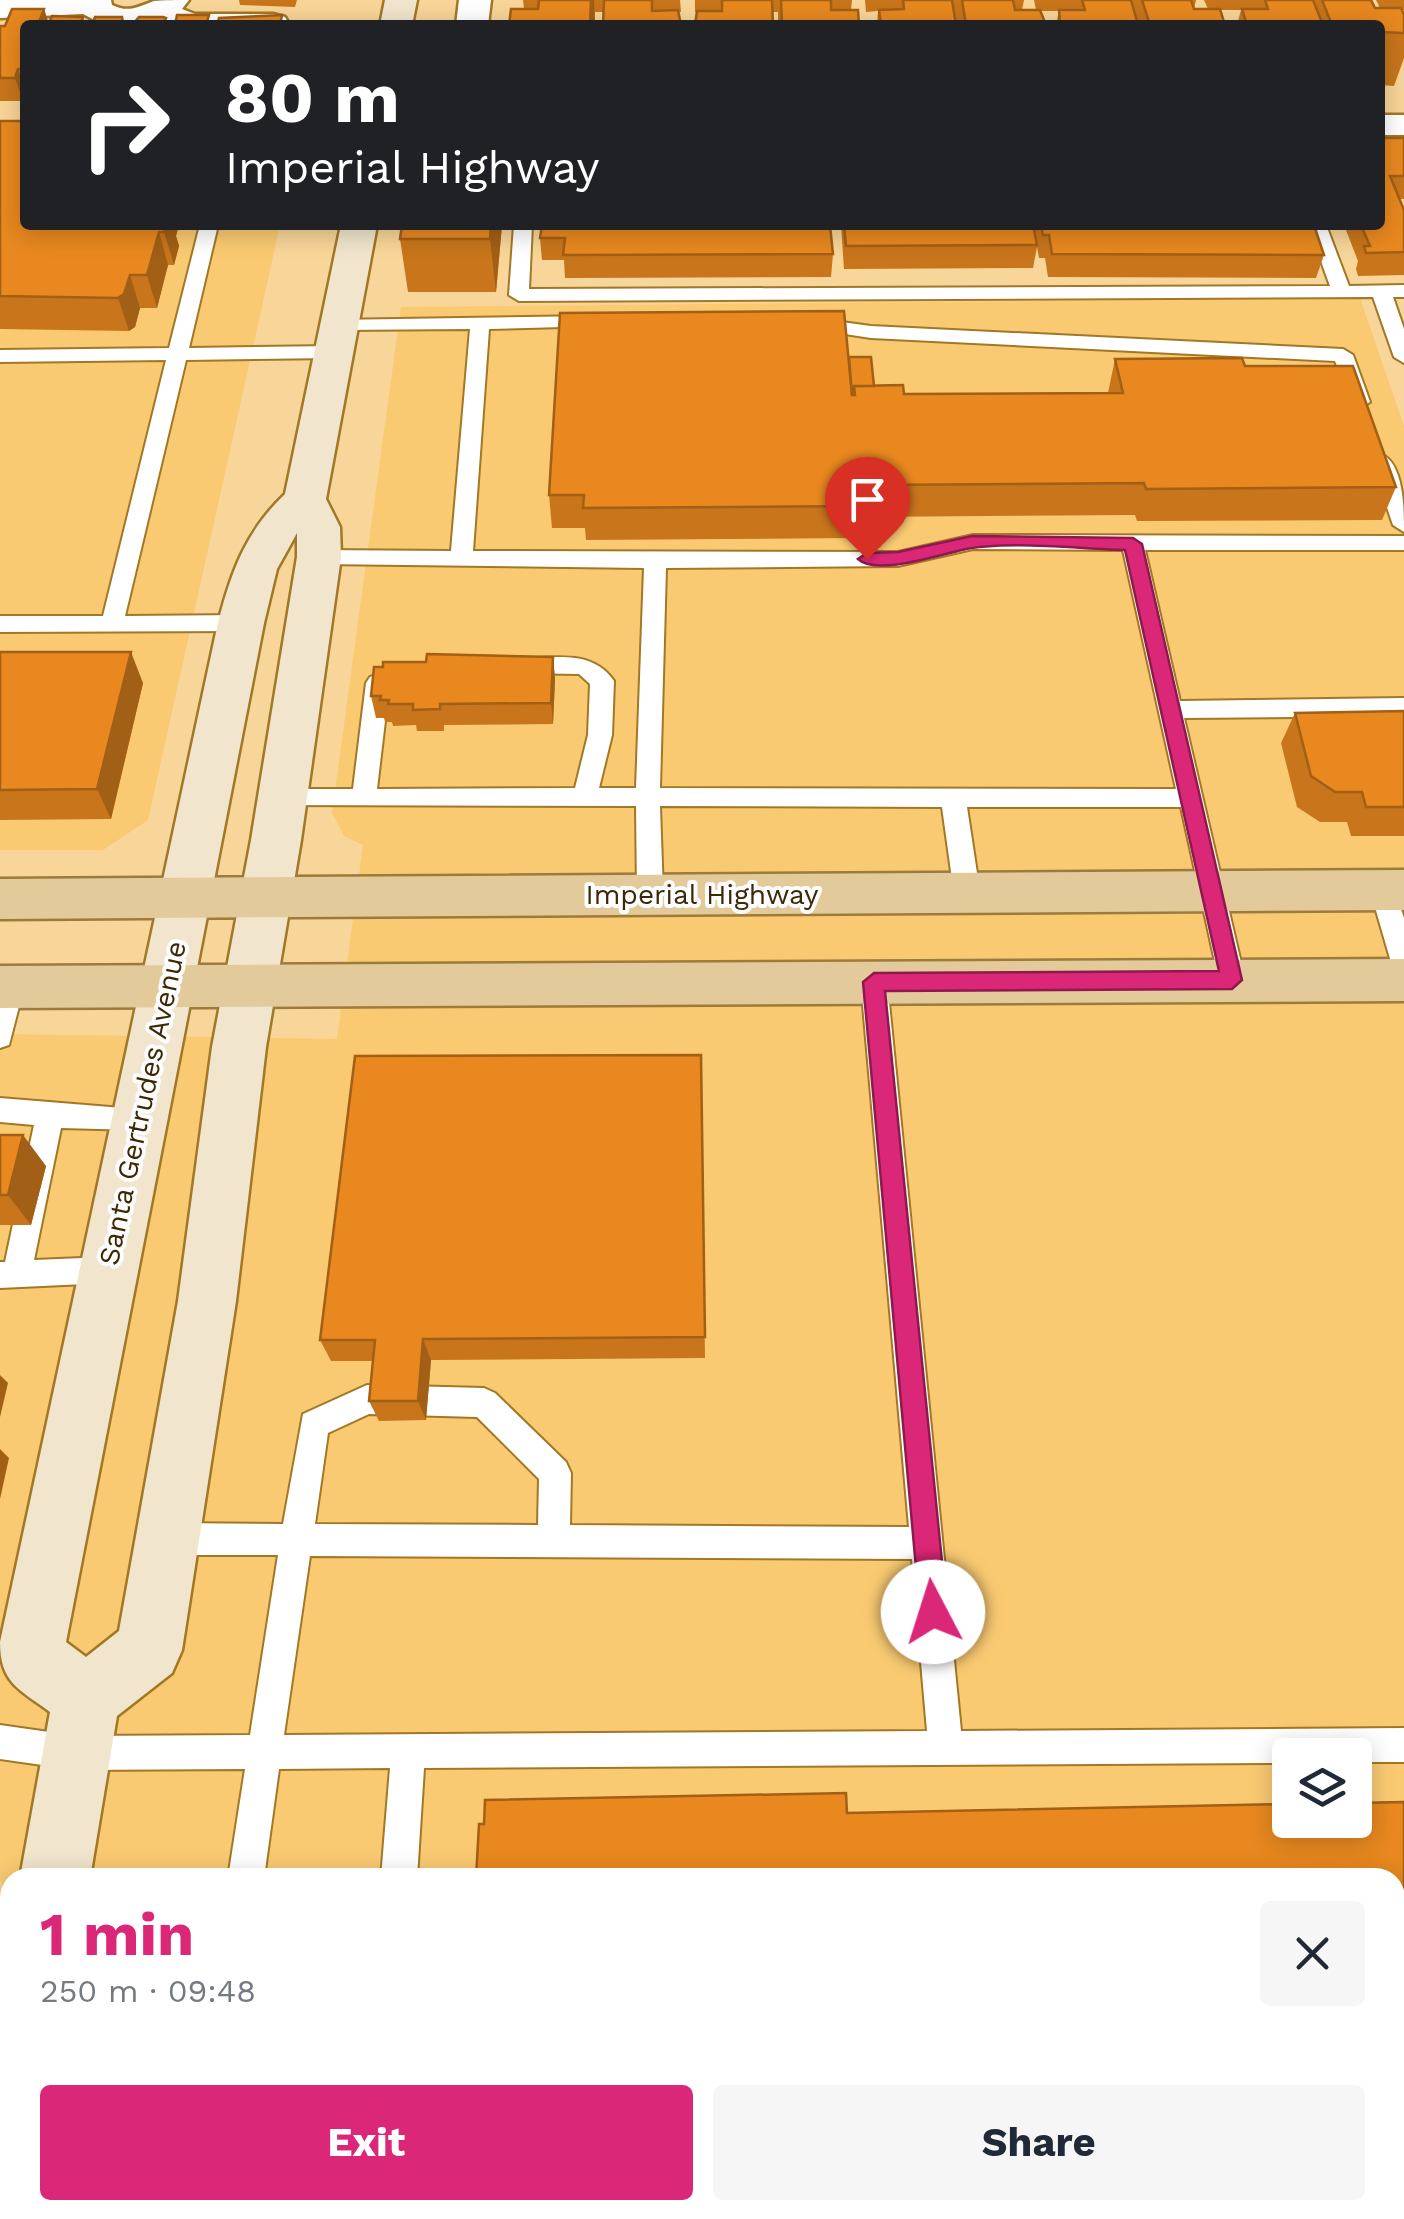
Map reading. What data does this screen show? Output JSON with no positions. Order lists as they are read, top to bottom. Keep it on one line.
{"streets":{"main road":["Imperial Highway","Santa Gertrudes Avenue"]},"crossings":[["Imperial Highway","Santa Gertrudes Avenue"]],"page":{"turn":["80 m","Imperial Highway"],"heading":["1 min","250 m · 09:48"],"buttons":["Exit","Share"]}}
